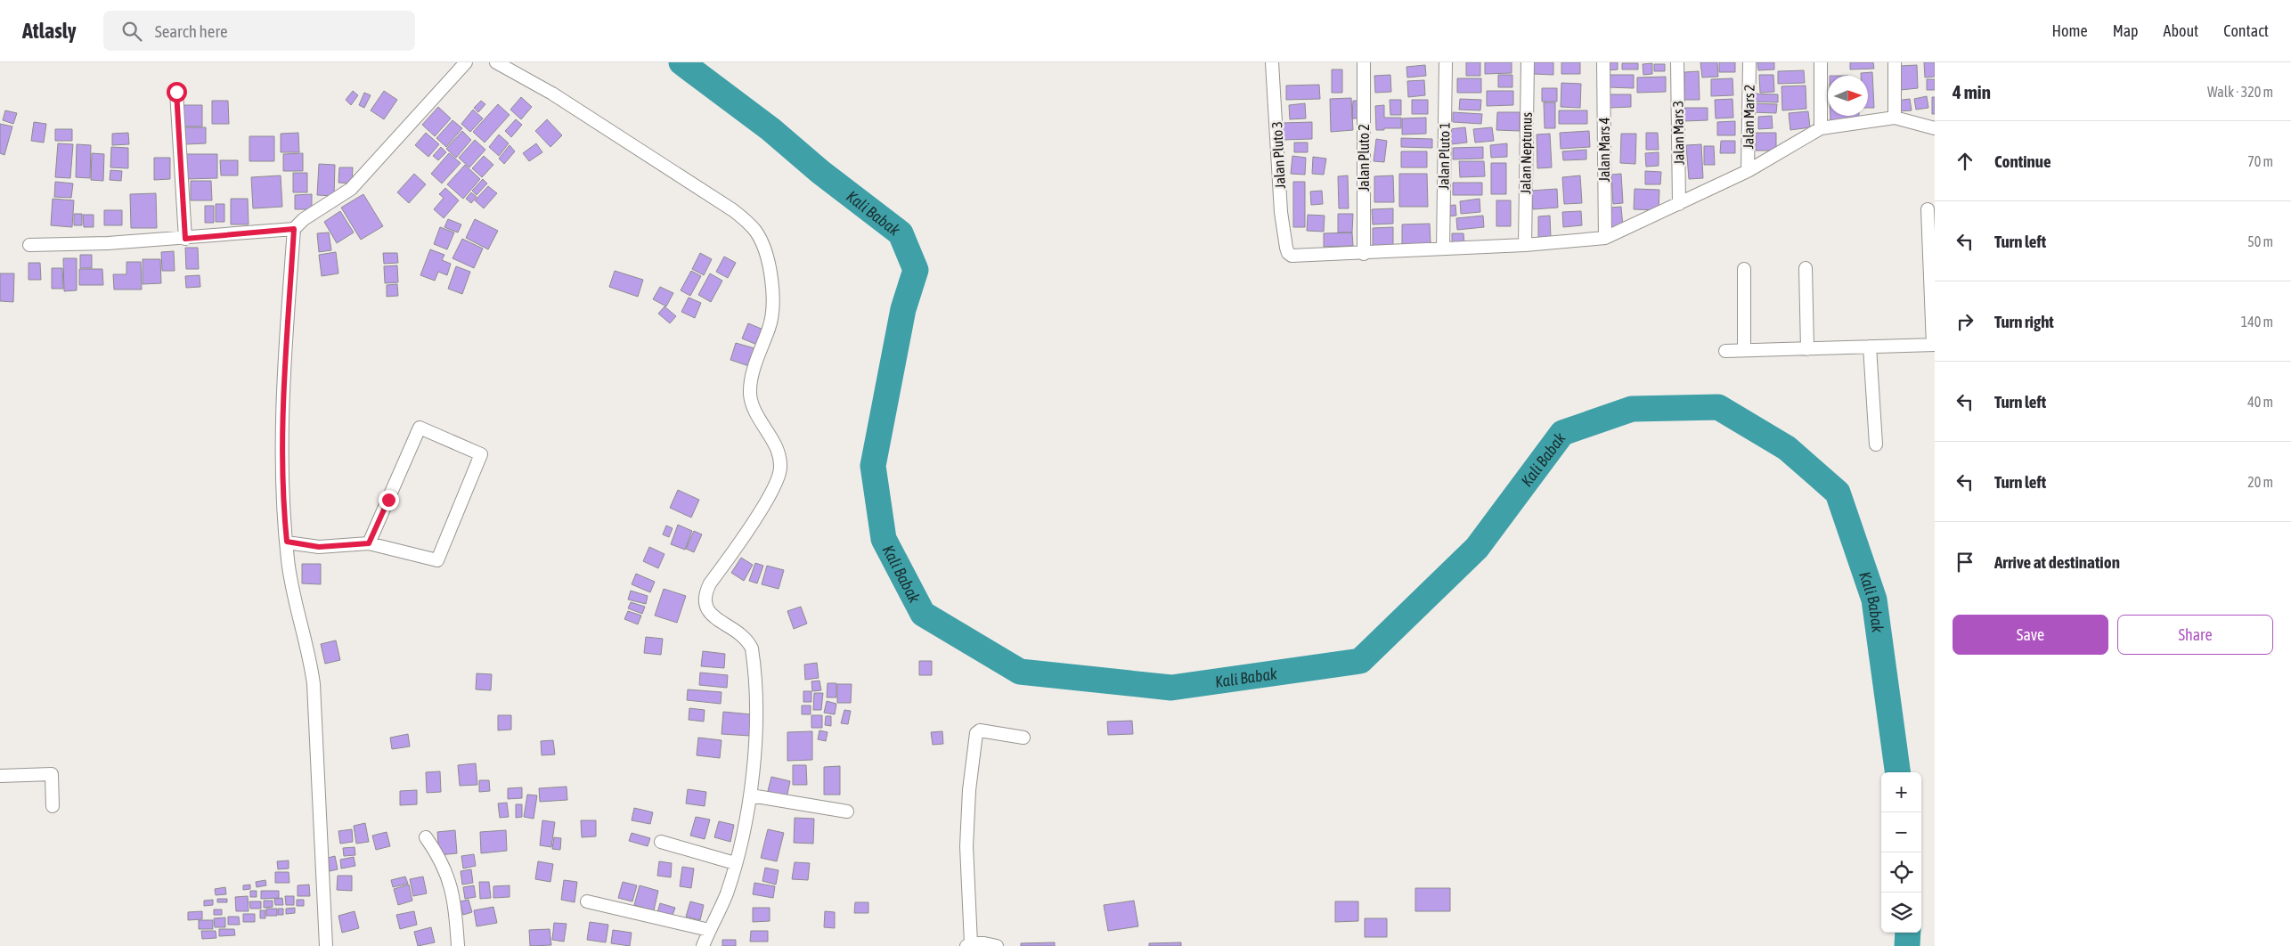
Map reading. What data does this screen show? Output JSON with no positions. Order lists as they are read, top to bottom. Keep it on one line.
{"streets":{"street":["Jalan Mars 2","Jalan Mars 3","Jalan Mars 4","Jalan Neptunus","Jalan Pluto 3","Jalan Pluto 1","Jalan Pluto 2"]},"crossings":[["Jalan Pluto 3","Jalan Pluto 2"]],"water":["Kali Babak"],"north":"right","page":{"header":"Atlasly","search":"Search here","nav":["Home","Map","About","Contact"],"heading":["4 min","Walk · 320 m"],"list":[["Continue","70 m"],["Turn left","50 m"],["Turn right","140 m"],["Turn left","40 m"],["Turn left","20 m"],"Arrive at destination"],"buttons":["Save","Share"],"map_buttons":["+","−"]}}
